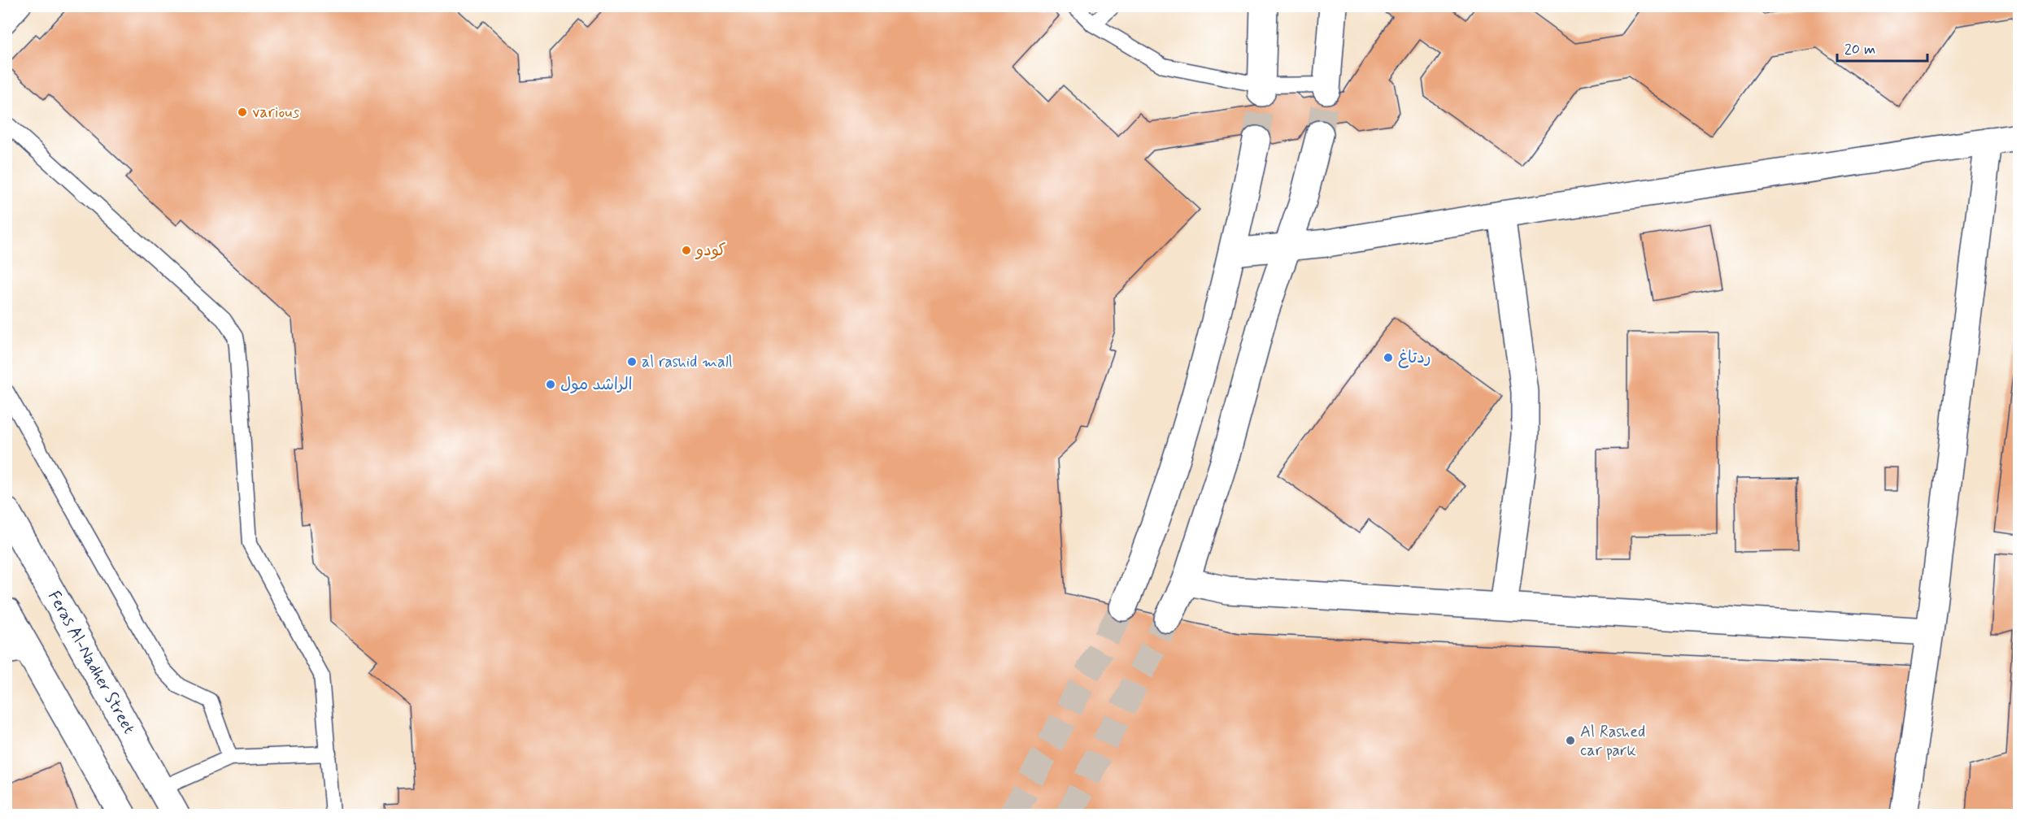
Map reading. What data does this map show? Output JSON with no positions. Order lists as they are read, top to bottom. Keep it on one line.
{"streets":{"street":["Feras Al-Nadher Street"]},"places":["various","كودو","ردتاغ","al rashid mall","الراشد مول","Al Rashed car park"],"scale_bar":"20 m"}
